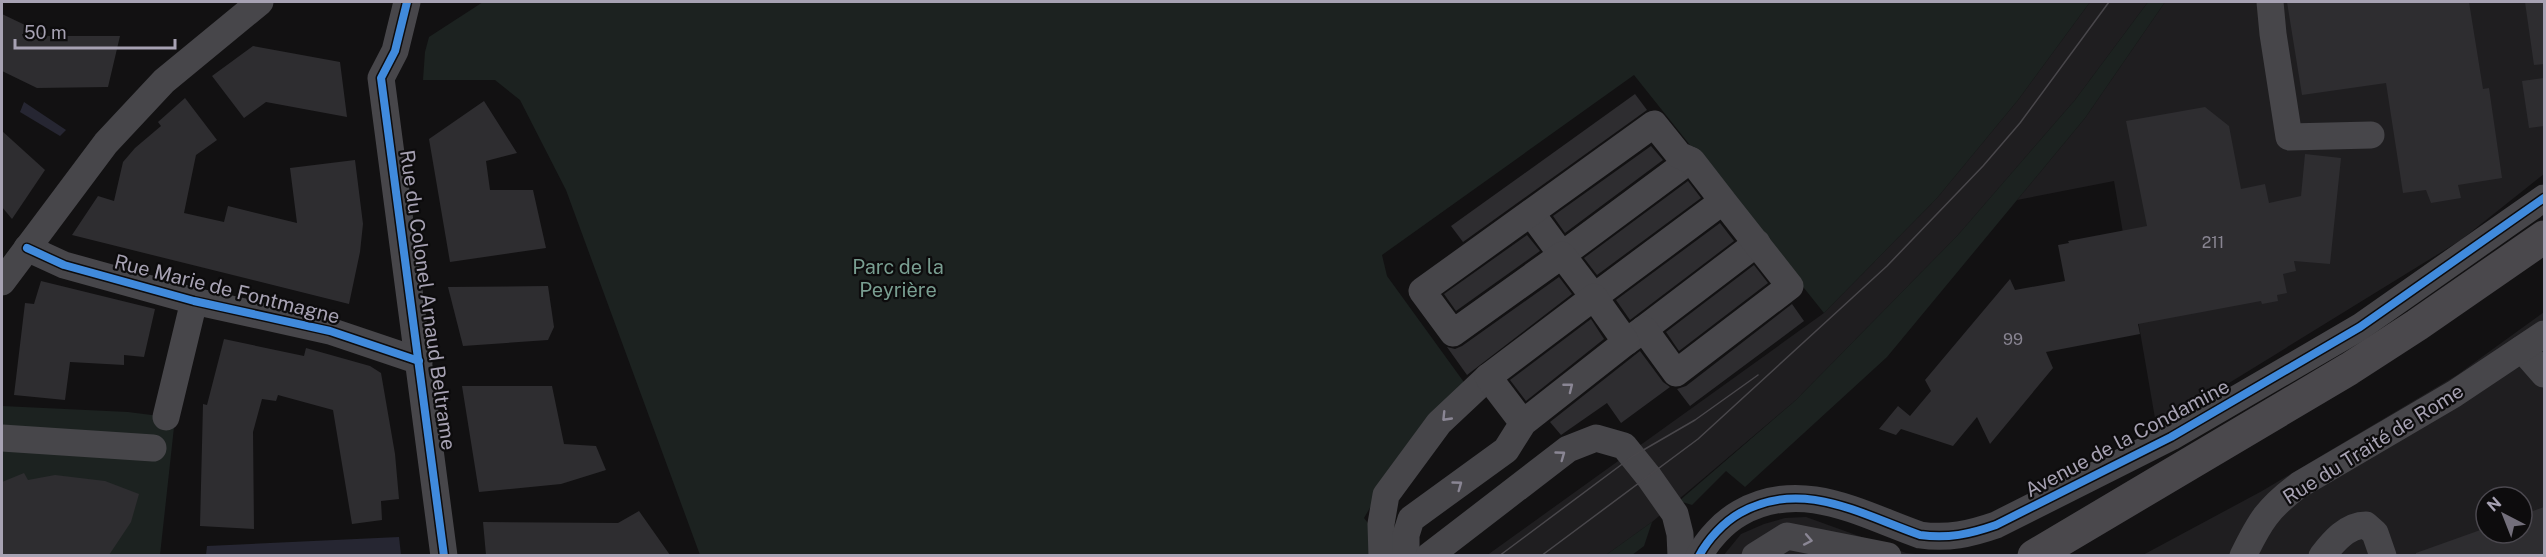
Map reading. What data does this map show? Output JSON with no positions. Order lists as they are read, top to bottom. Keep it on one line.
{"streets":{"street":["Rue Marie de Fontmagne","Rue du Colonel Arnaud Beltrame","Avenue de la Condamine","Rue du Traité de Rome"]},"crossings":[["Rue Marie de Fontmagne","Rue du Colonel Arnaud Beltrame"]],"parks":["Parc de la Peyrière"],"house_numbers":["211","99"],"scale_bar":"50 m","north":"top left"}
